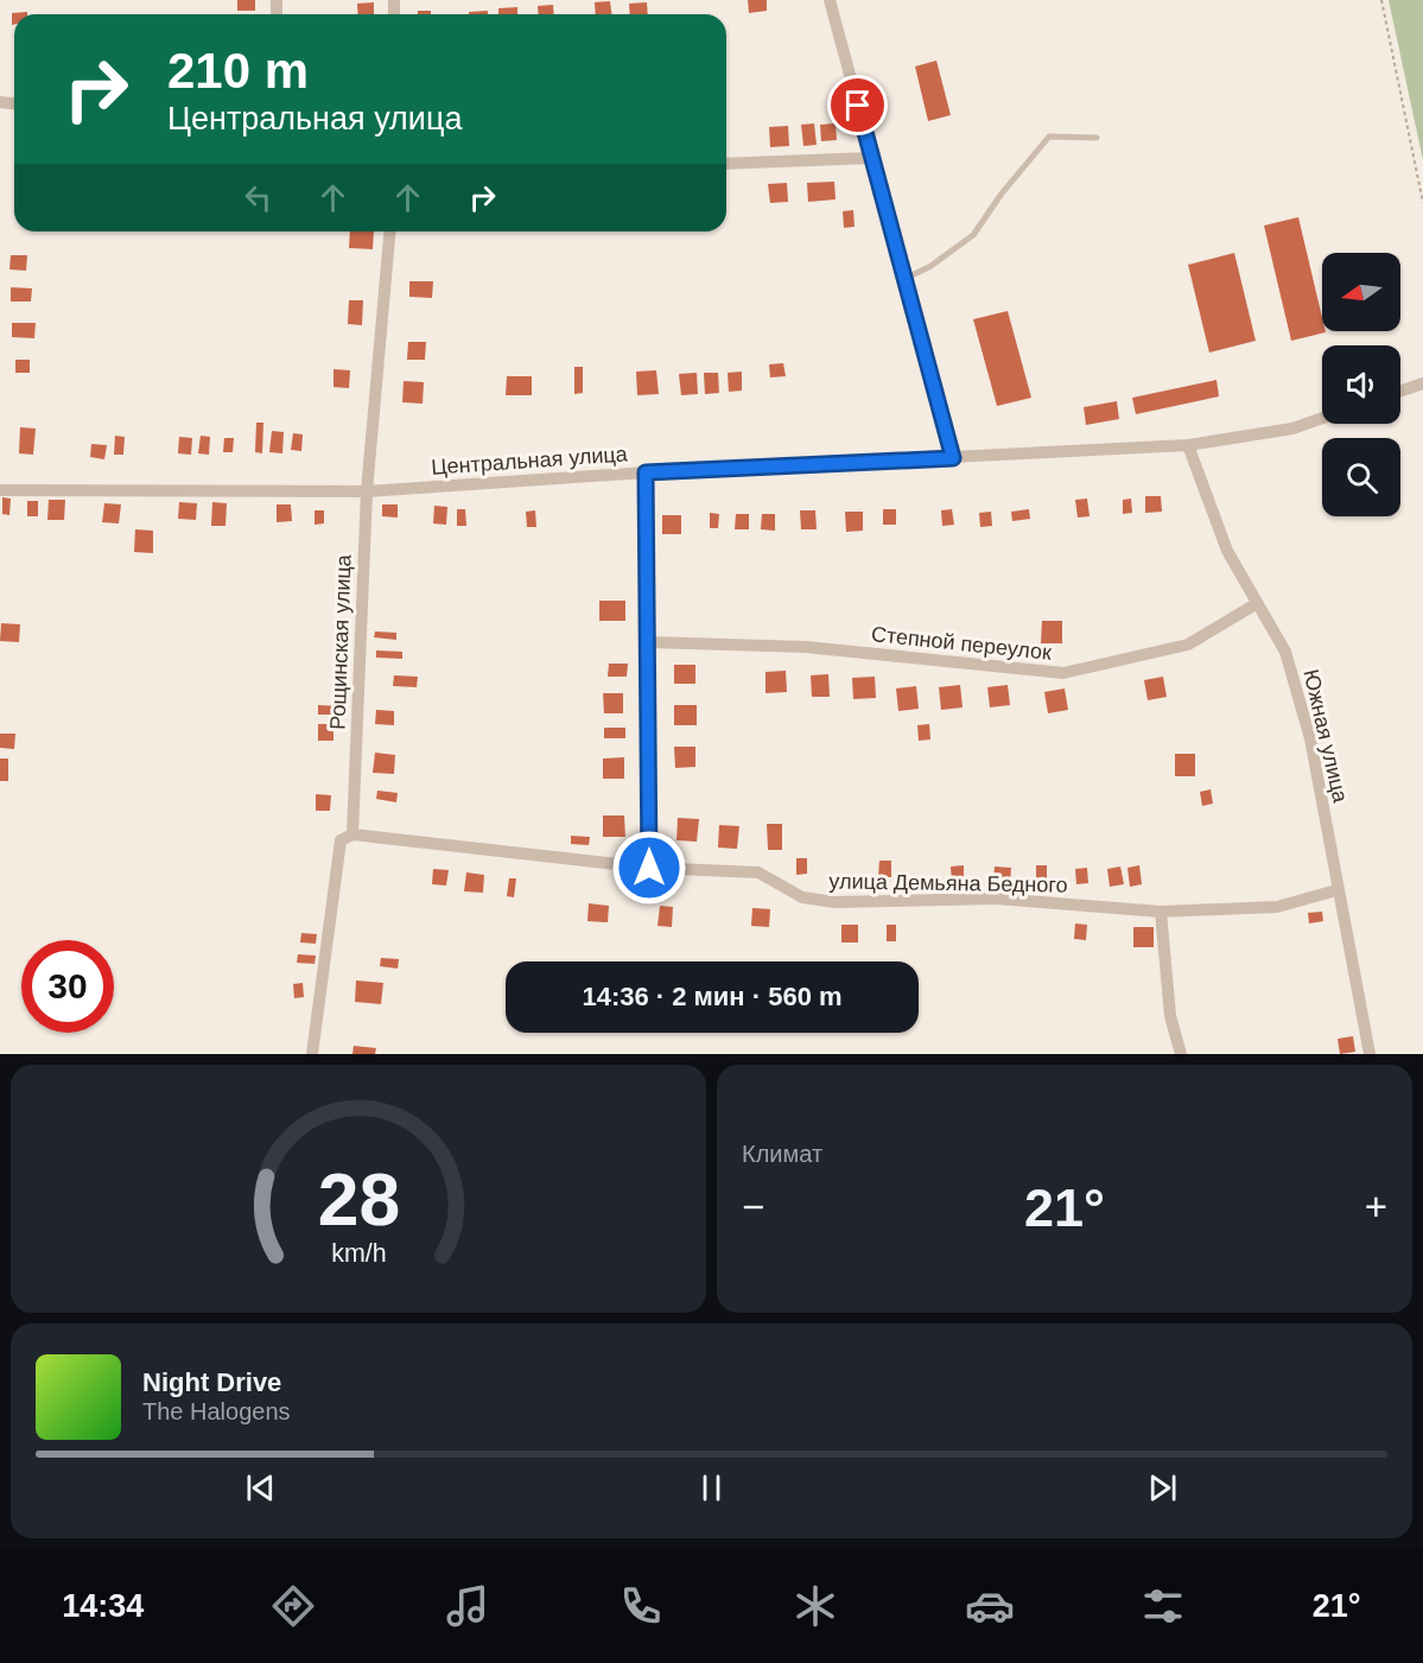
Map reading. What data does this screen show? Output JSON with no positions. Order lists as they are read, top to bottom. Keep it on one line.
{"streets":{"street":["Центральная улица","Рощинская улица","Степной переулок","Южная улица","улица Демьяна Бедного"]},"crossings":[["Центральная улица","Рощинская улица"],["Центральная улица","Южная улица"],["Рощинская улица","улица Демьяна Бедного"],["Степной переулок","Южная улица"],["Южная улица","улица Демьяна Бедного"]],"north":"left","page":{"turn":["210 m","Центральная улица"],"limit":"30","trip":"14:36 · 2 мин · 560 m","tile":"Климат","heat":["−","21°","+"],"song":["Night Drive","The Halogens"],"tabs":["14:34","21°"],"gauge":["28","km/h"]}}
